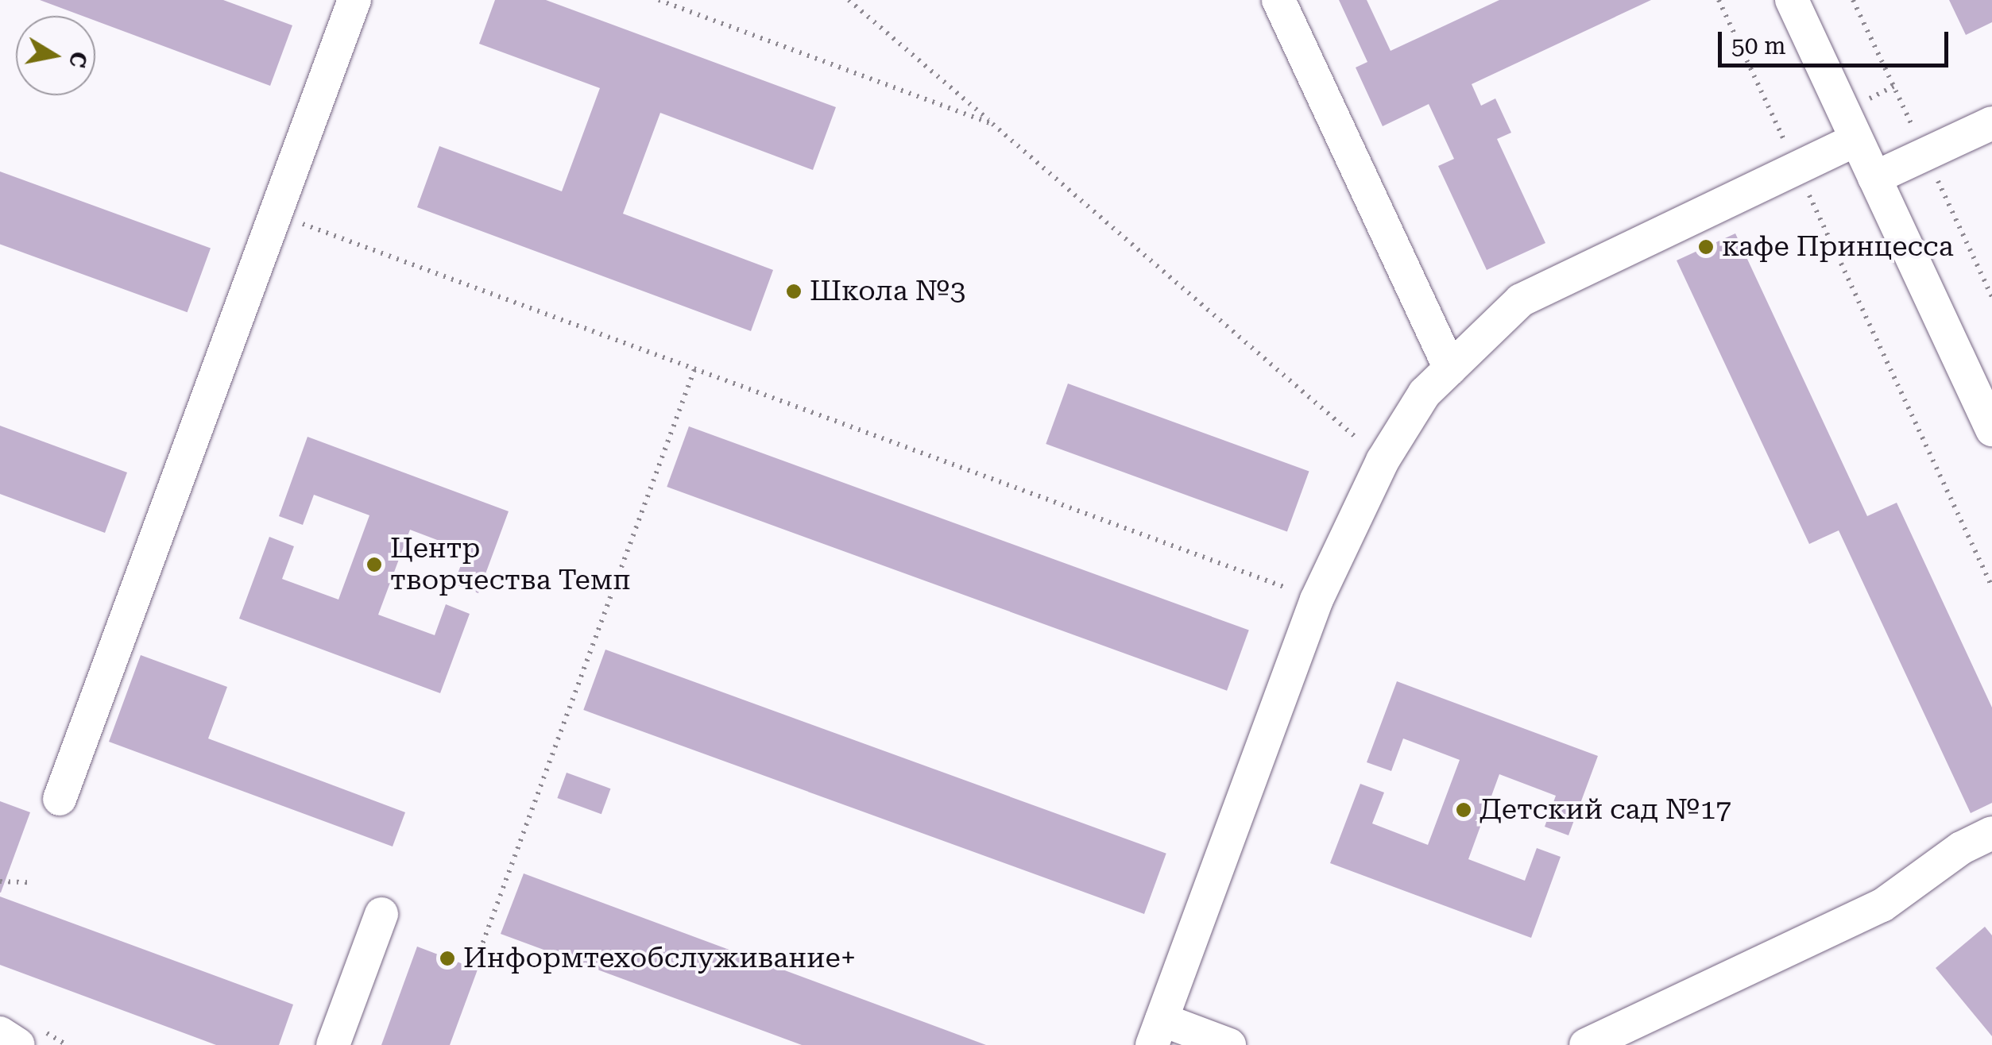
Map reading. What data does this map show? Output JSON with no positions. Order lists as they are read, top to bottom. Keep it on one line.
{"places":["кафе Принцесса","Школа №3","Центр творчества Темп","Детский сад №17","Информтехобслуживание+"],"scale_bar":"50 m","north":"right"}
